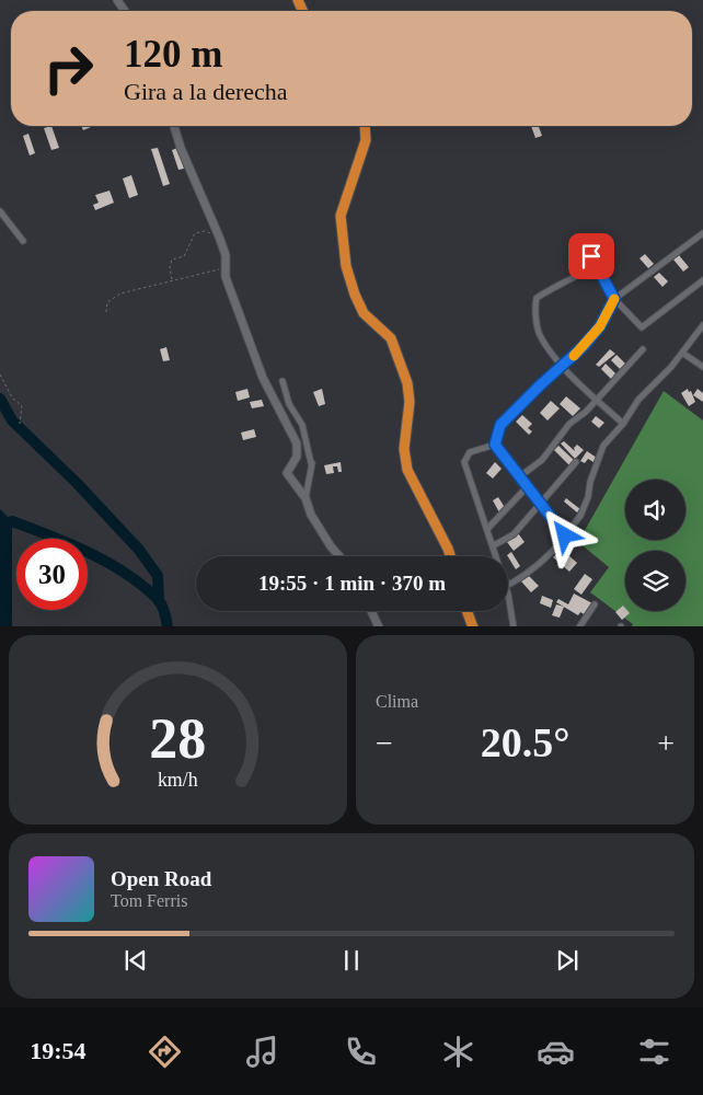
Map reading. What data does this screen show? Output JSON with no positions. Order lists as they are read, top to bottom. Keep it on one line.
{"page":{"turn":["120 m","Gira a la derecha"],"limit":"30","trip":"19:55 · 1 min · 370 m","tile":"Clima","heat":["−","20.5°","+"],"song":["Open Road","Tom Ferris"],"tabs":"19:54","gauge":["28","km/h"]}}
